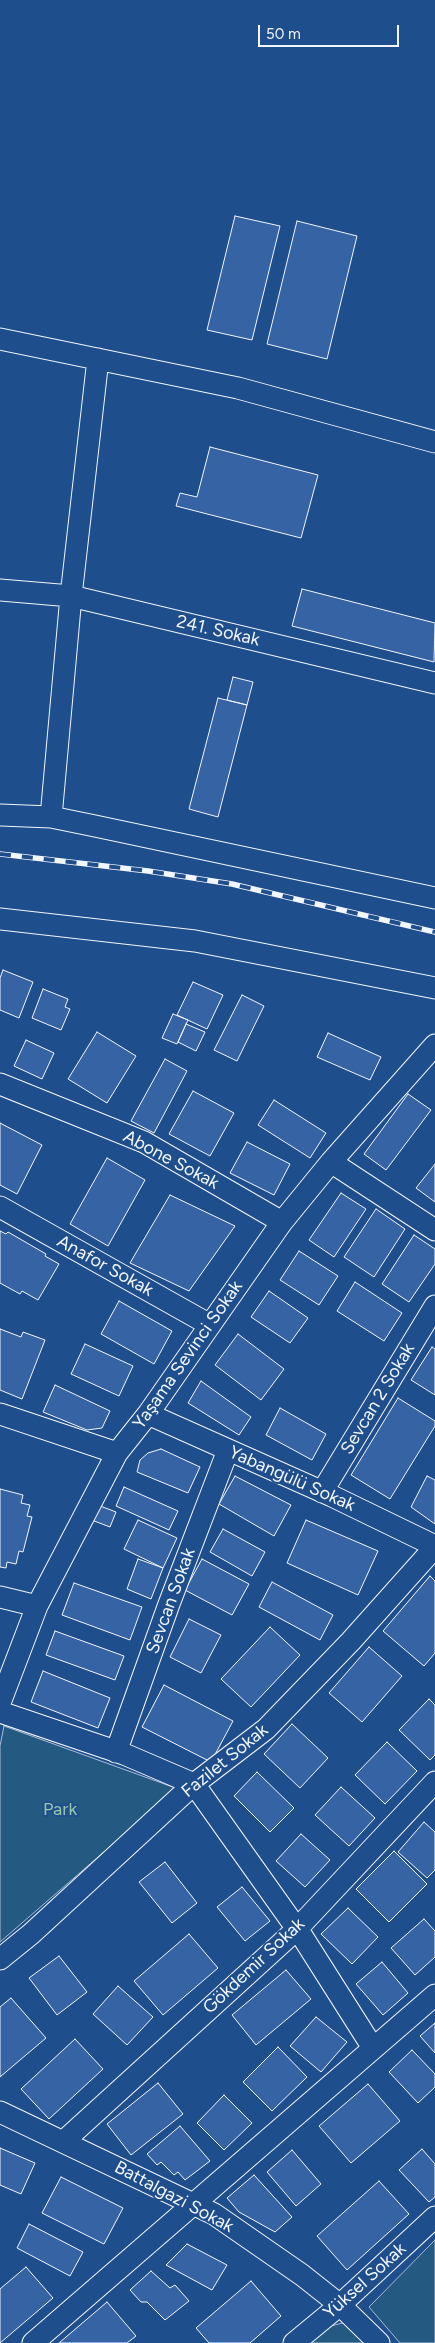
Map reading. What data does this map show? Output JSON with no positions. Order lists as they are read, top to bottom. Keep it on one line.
{"streets":{"street":["241. Sokak","Abone Sokak","Anafor Sokak","Yaşama Sevinci Sokak","Sevcan 2 Sokak","Yabangülü Sokak","Sevcan Sokak","Fazilet Sokak","Gökdemir Sokak","Battalgazi Sokak","Yüksel Sokak"]},"crossings":[["Abone Sokak","Yaşama Sevinci Sokak"],["Anafor Sokak","Yaşama Sevinci Sokak"],["Yaşama Sevinci Sokak","Yabangülü Sokak"],["Sevcan 2 Sokak","Yabangülü Sokak"],["Yabangülü Sokak","Sevcan Sokak"],["Yabangülü Sokak","Fazilet Sokak"],["Gökdemir Sokak","Battalgazi Sokak"],["Battalgazi Sokak","Yüksel Sokak"]],"parks":["Park"],"scale_bar":"50 m"}
